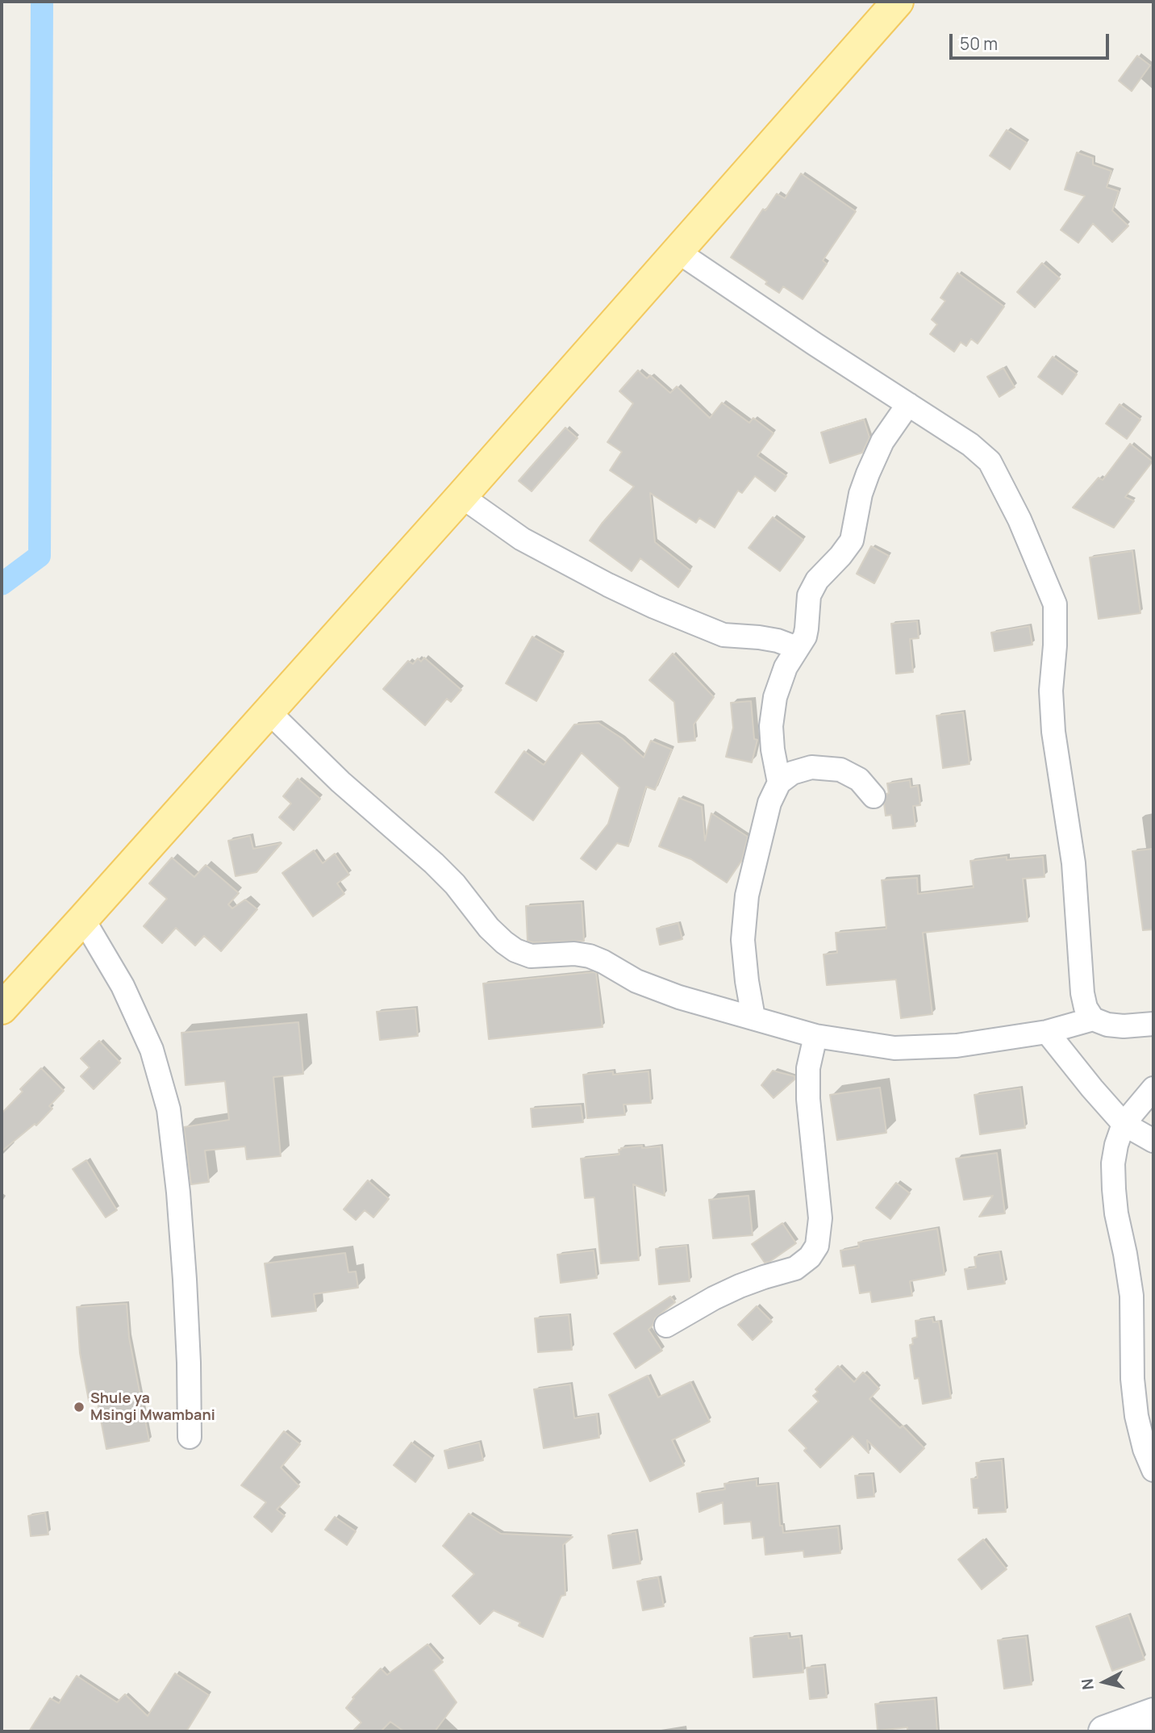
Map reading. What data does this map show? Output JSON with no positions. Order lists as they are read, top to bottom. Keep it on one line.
{"places":["Shule ya Msingi Mwambani"],"scale_bar":"50 m","north":"left"}
